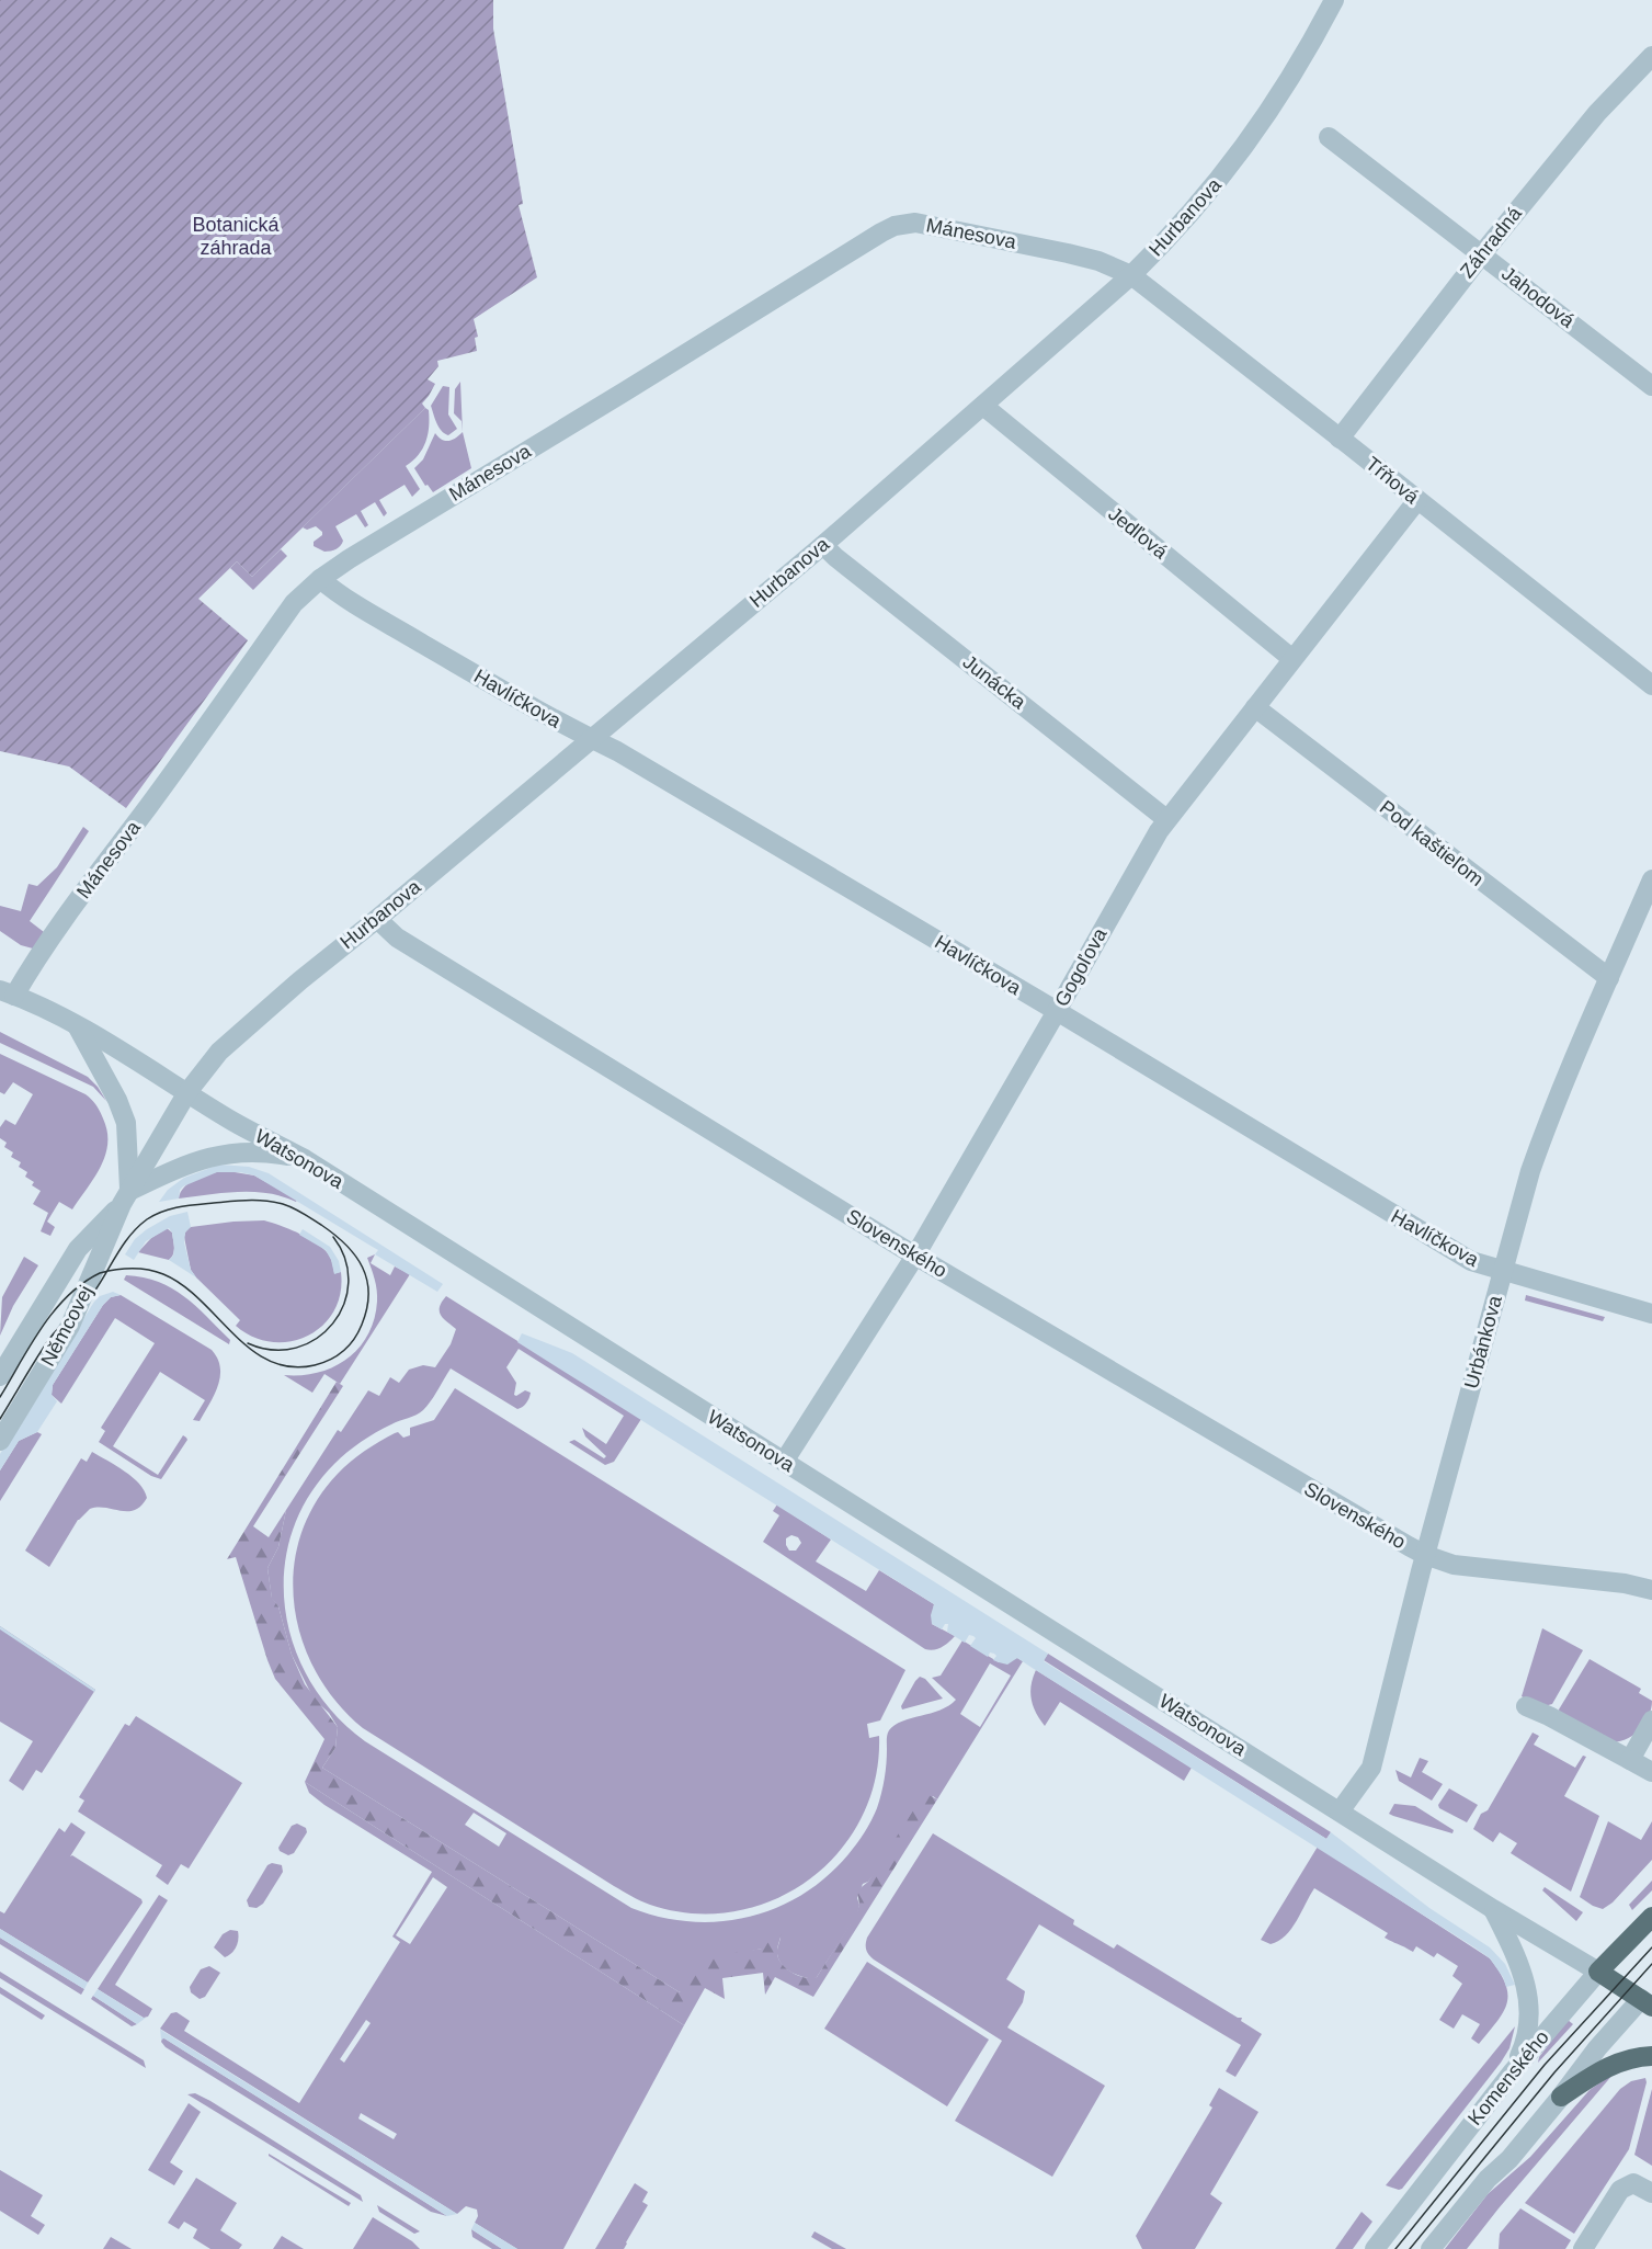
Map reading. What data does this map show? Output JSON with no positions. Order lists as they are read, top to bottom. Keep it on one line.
{"streets":{"main road":["Komenského"],"street":["Hurbanova","Mánesova","Záhradná","Jahodová","Tŕňová","Jedľová","Junácka","Havlíčkova","Pod kaštieľom","Gogoľova","Watsonova","Slovenského","Němcovej","Urbánkova"]},"crossings":[["Hurbanova","Mánesova"],["Hurbanova","Tŕňová"],["Hurbanova","Jedľová"],["Hurbanova","Junácka"],["Hurbanova","Havlíčkova"],["Hurbanova","Watsonova"],["Hurbanova","Slovenského"],["Hurbanova","Němcovej"],["Mánesova","Tŕňová"],["Mánesova","Havlíčkova"],["Mánesova","Watsonova"],["Záhradná","Jahodová"],["Záhradná","Tŕňová"],["Tŕňová","Gogoľova"],["Jedľová","Gogoľova"],["Junácka","Gogoľova"],["Havlíčkova","Gogoľova"],["Havlíčkova","Urbánkova"],["Pod kaštieľom","Gogoľova"],["Pod kaštieľom","Urbánkova"],["Gogoľova","Watsonova"],["Gogoľova","Slovenského"],["Watsonova","Němcovej"],["Watsonova","Urbánkova"],["Watsonova","Komenského"],["Slovenského","Urbánkova"]],"parks":["Botanická záhrada"]}
